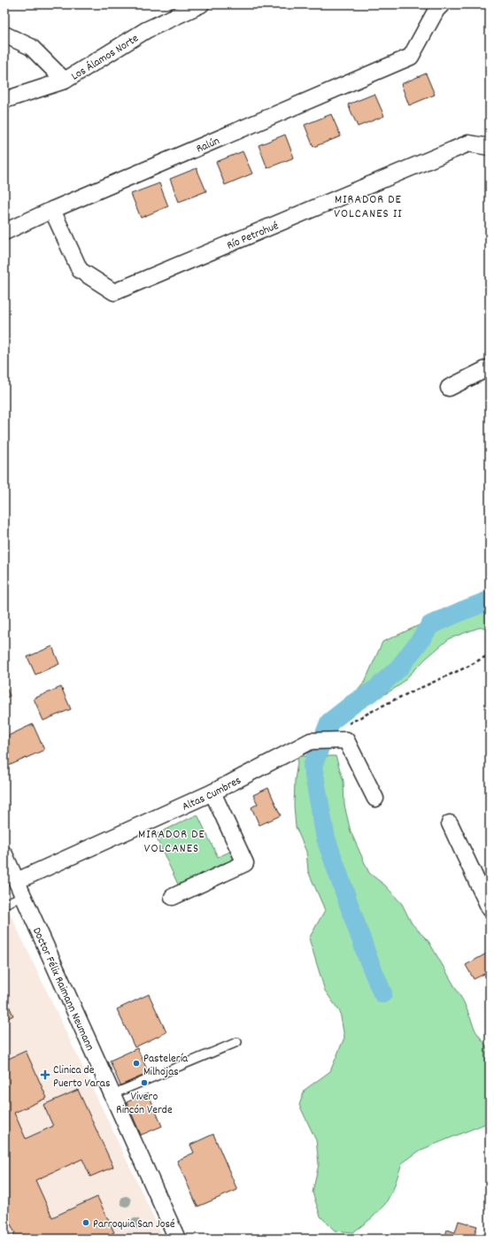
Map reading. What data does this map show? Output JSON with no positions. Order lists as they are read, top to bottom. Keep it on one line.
{"streets":{"street":["Los Álamos Norte","Ralún","Río Petrohué","Altas Cumbres","Doctor Félix Raimann Neumann"]},"crossings":[["Ralún","Río Petrohué"],["Altas Cumbres","Doctor Félix Raimann Neumann"]],"districts":["MIRADOR DE VOLCANES II","MIRADOR DE VOLCANES"],"places":{"other":["Pastelería Milhojas","Vivero Rincón Verde","Parroquia San José"],"health":["Clinica de Puerto Varas"]}}
